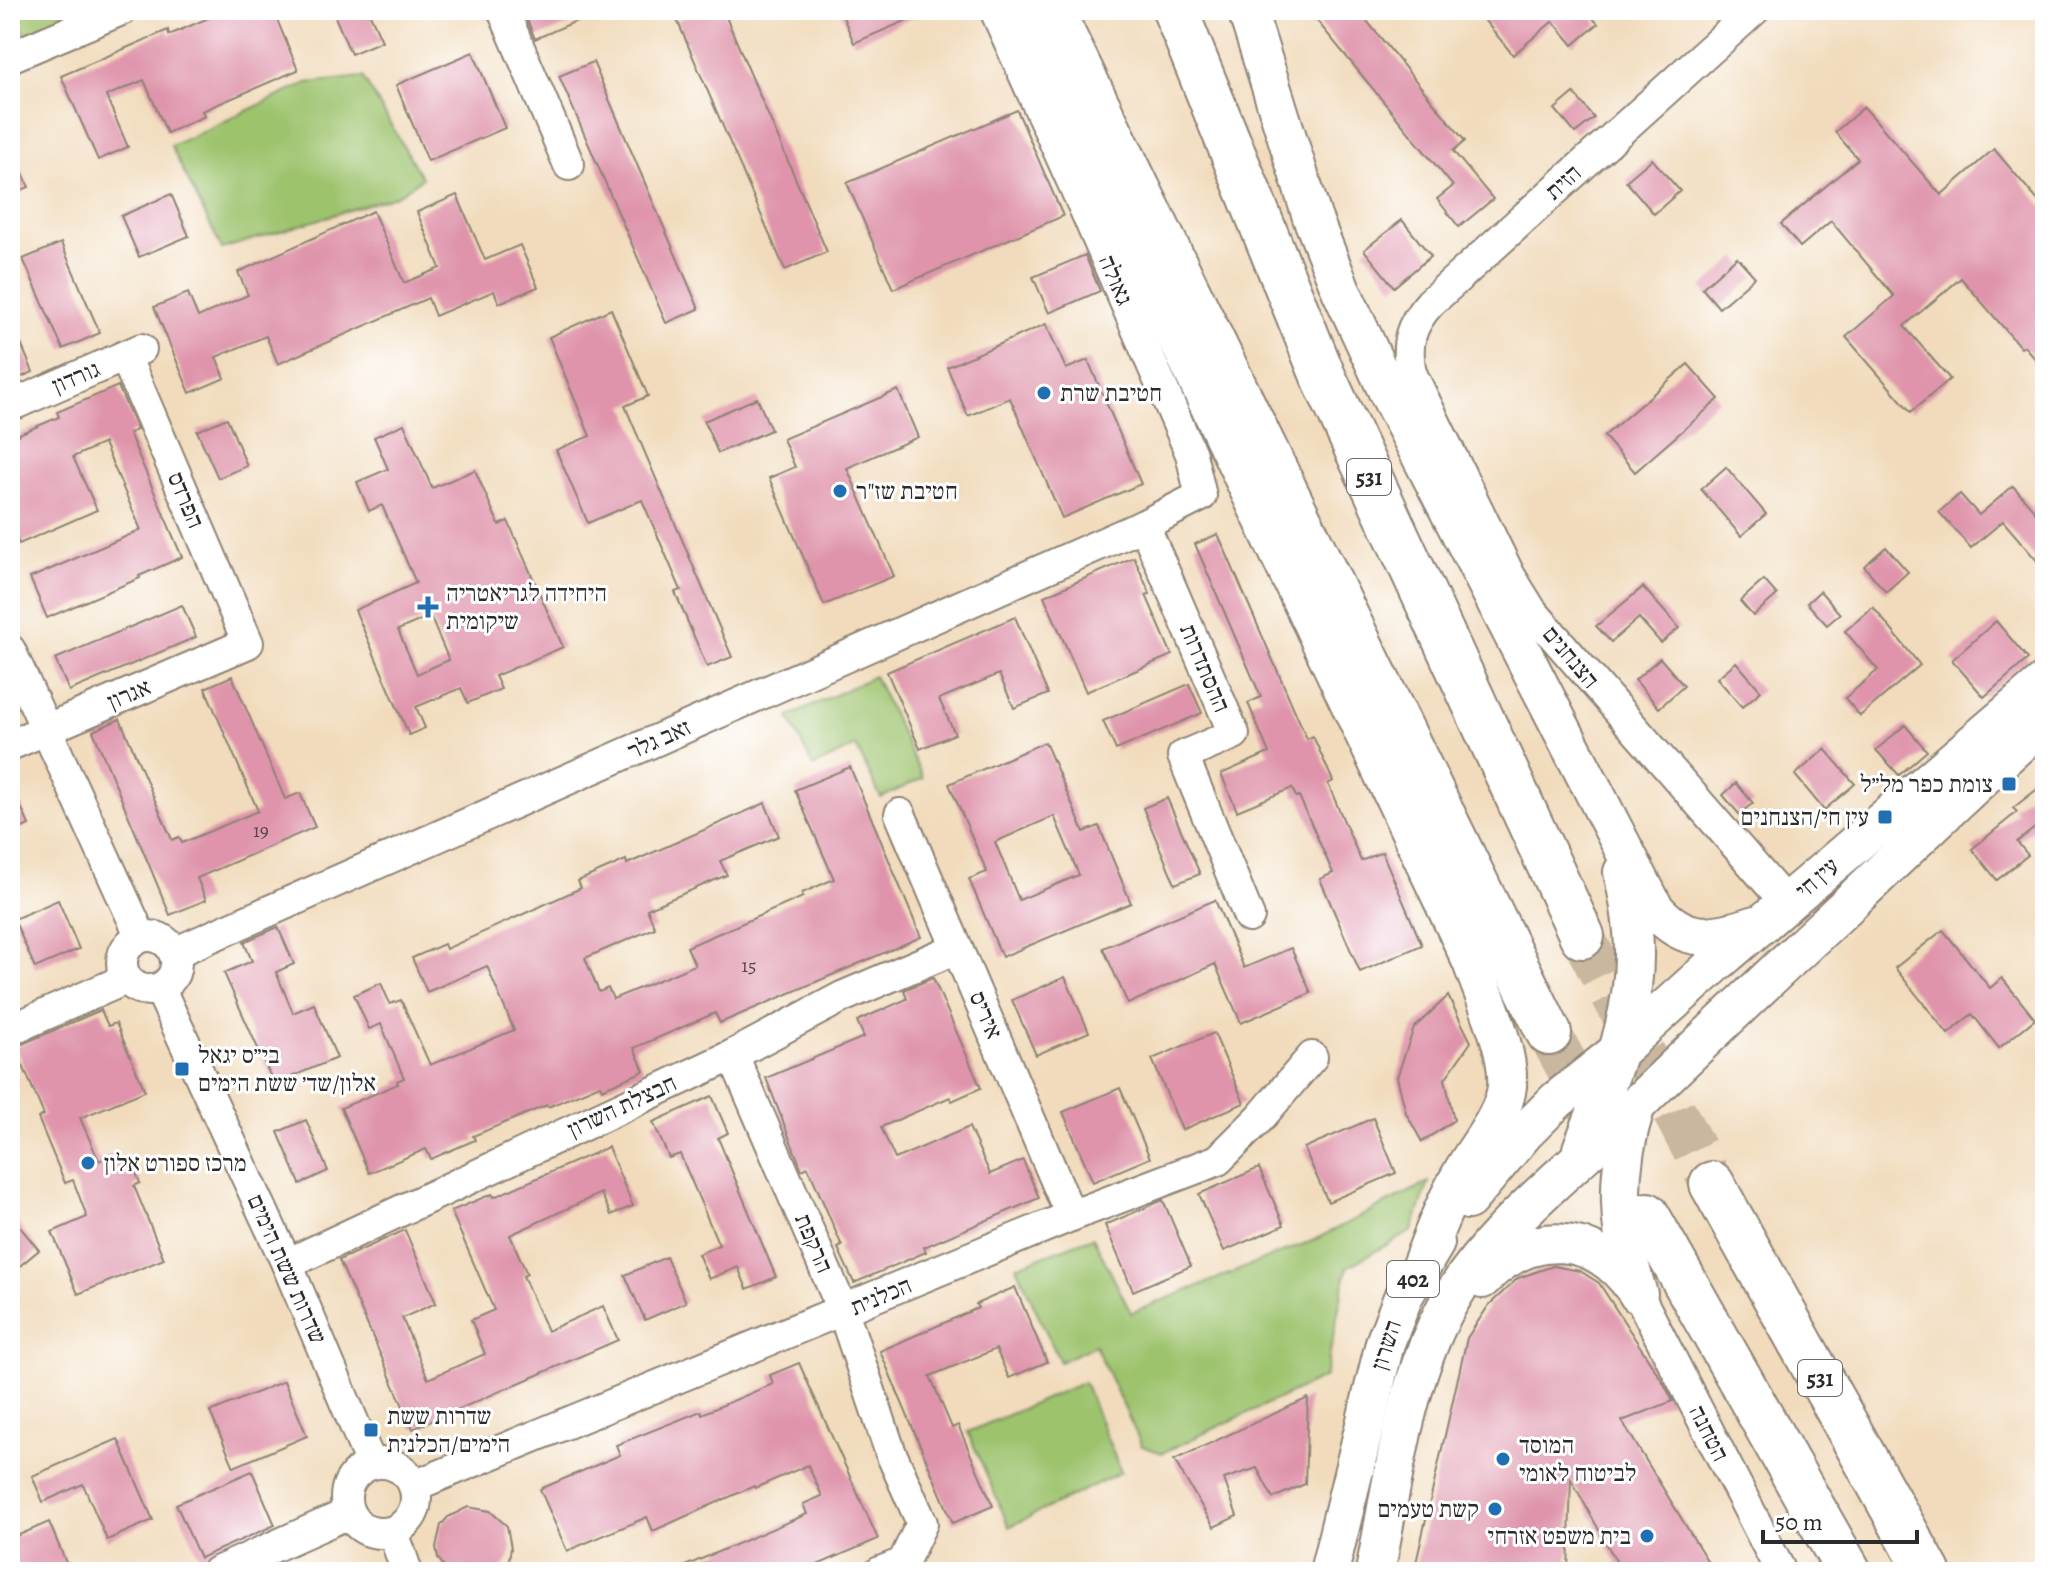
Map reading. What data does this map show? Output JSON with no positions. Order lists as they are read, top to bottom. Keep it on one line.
{"streets":{"highway":["531"],"main road":["עין חי","402","השרון"],"street":["הזית","גאולה","גורדון","הפרדס","הצנחנים","ההסתדרות","אגרון","זאב גלר","איריס","חבצלת השרון","הרקפת","שדרות ששת הימים","הכלנית","הטחנה"]},"crossings":[["הזית","הצנחנים"],["גאולה","ההסתדרות"],["גאולה","זאב גלר"],["גורדון","הפרדס"],["הפרדס","אגרון"],["הצנחנים","עין חי"],["ההסתדרות","זאב גלר"],["זאב גלר","שדרות ששת הימים"],["עין חי","402"],["איריס","חבצלת השרון"],["איריס","הכלנית"],["חבצלת השרון","הרקפת"],["חבצלת השרון","שדרות ששת הימים"],["הרקפת","הכלנית"],["שדרות ששת הימים","הכלנית"],["402","השרון"]],"places":{"other":["חטיבת שרת","חטיבת שז\"ר","מרכז ספורט אלון","המוסד לביטוח לאומי","קשת טעמים","בית משפט אזרחי"],"health":["היחידה לגריאטריה שיקומית"],"transit":["צומת כפר מל״ל","עין חי/הצנחנים","בי״ס יגאל אלון/שד׳ ששת הימים","שדרות ששת הימים/הכלנית"]},"house_numbers":["19","15"],"scale_bar":"50 m"}
